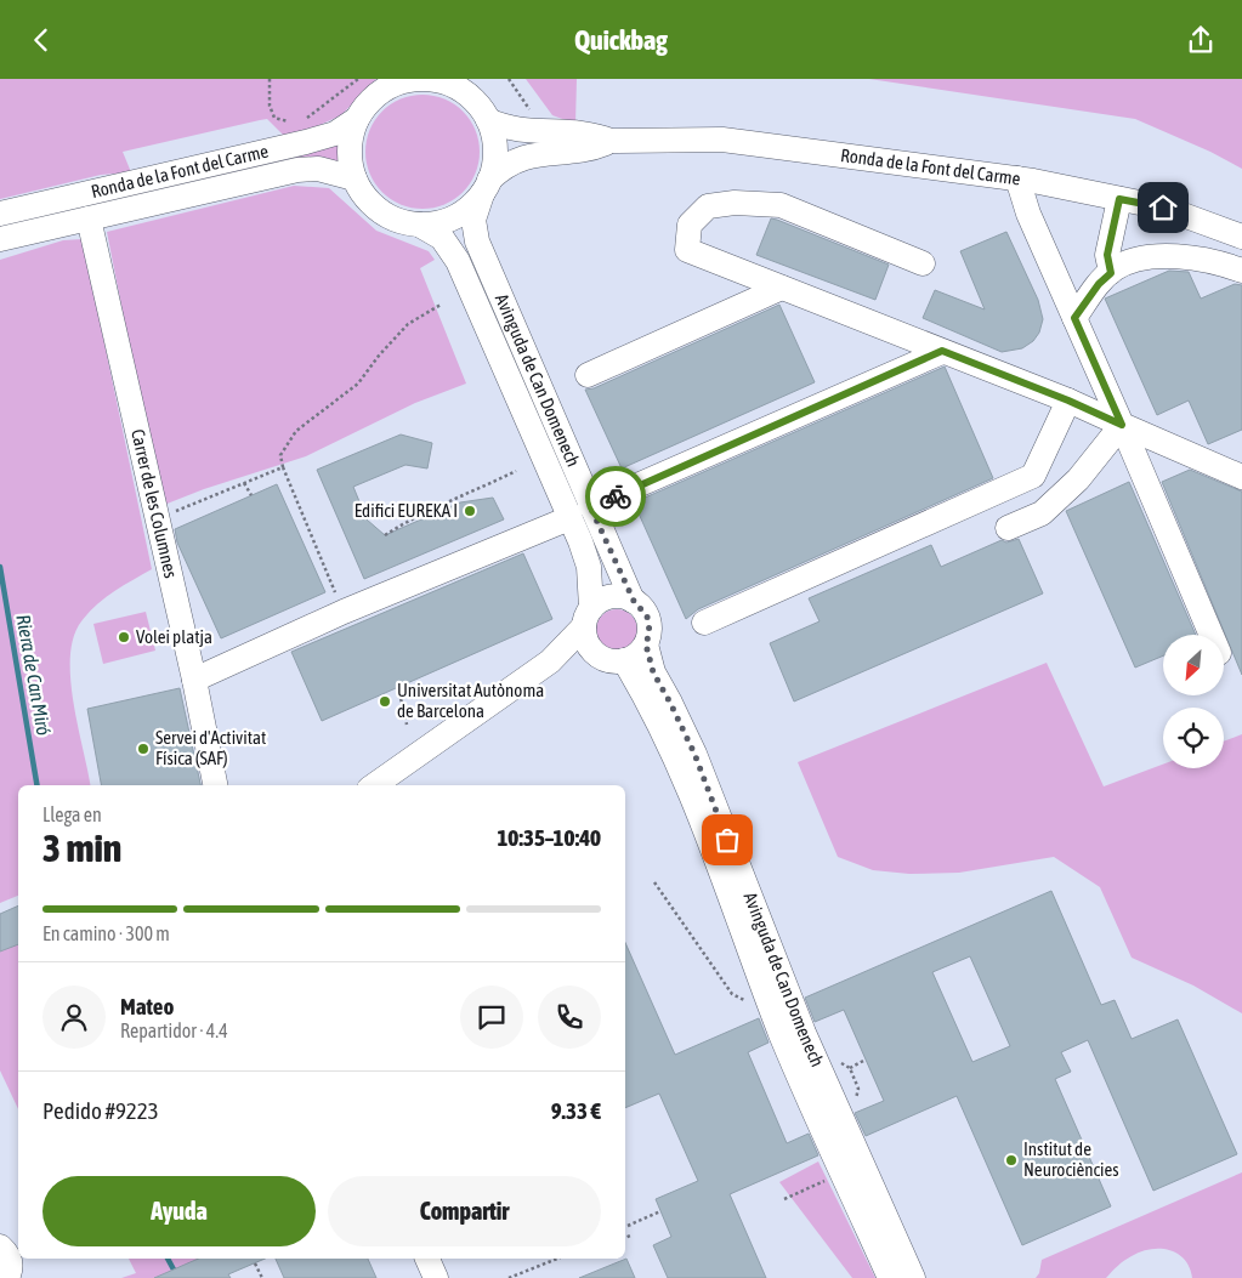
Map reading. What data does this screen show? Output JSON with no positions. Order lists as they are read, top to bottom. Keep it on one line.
{"streets":{"street":["Ronda de la Font del Carme","Avinguda de Can Domenech","Carrer de les Columnes"]},"crossings":[["Ronda de la Font del Carme","Avinguda de Can Domenech"],["Ronda de la Font del Carme","Carrer de les Columnes"]],"water":["Riera de Can Miró"],"places":["Edifici EUREKA I","Volei platja","Universitat Autònoma de Barcelona","Servei d'Activitat Física (SAF)","Institut de Neurociències"],"north":"bottom left","page":{"header":"Quickbag","heading":["3 min","Llega en","10:35–10:40"],"panel":["Mateo","Repartidor · 4.4","Pedido #9223","9.33 €"],"bar":"En camino · 300 m","buttons":["Ayuda","Compartir"]}}
